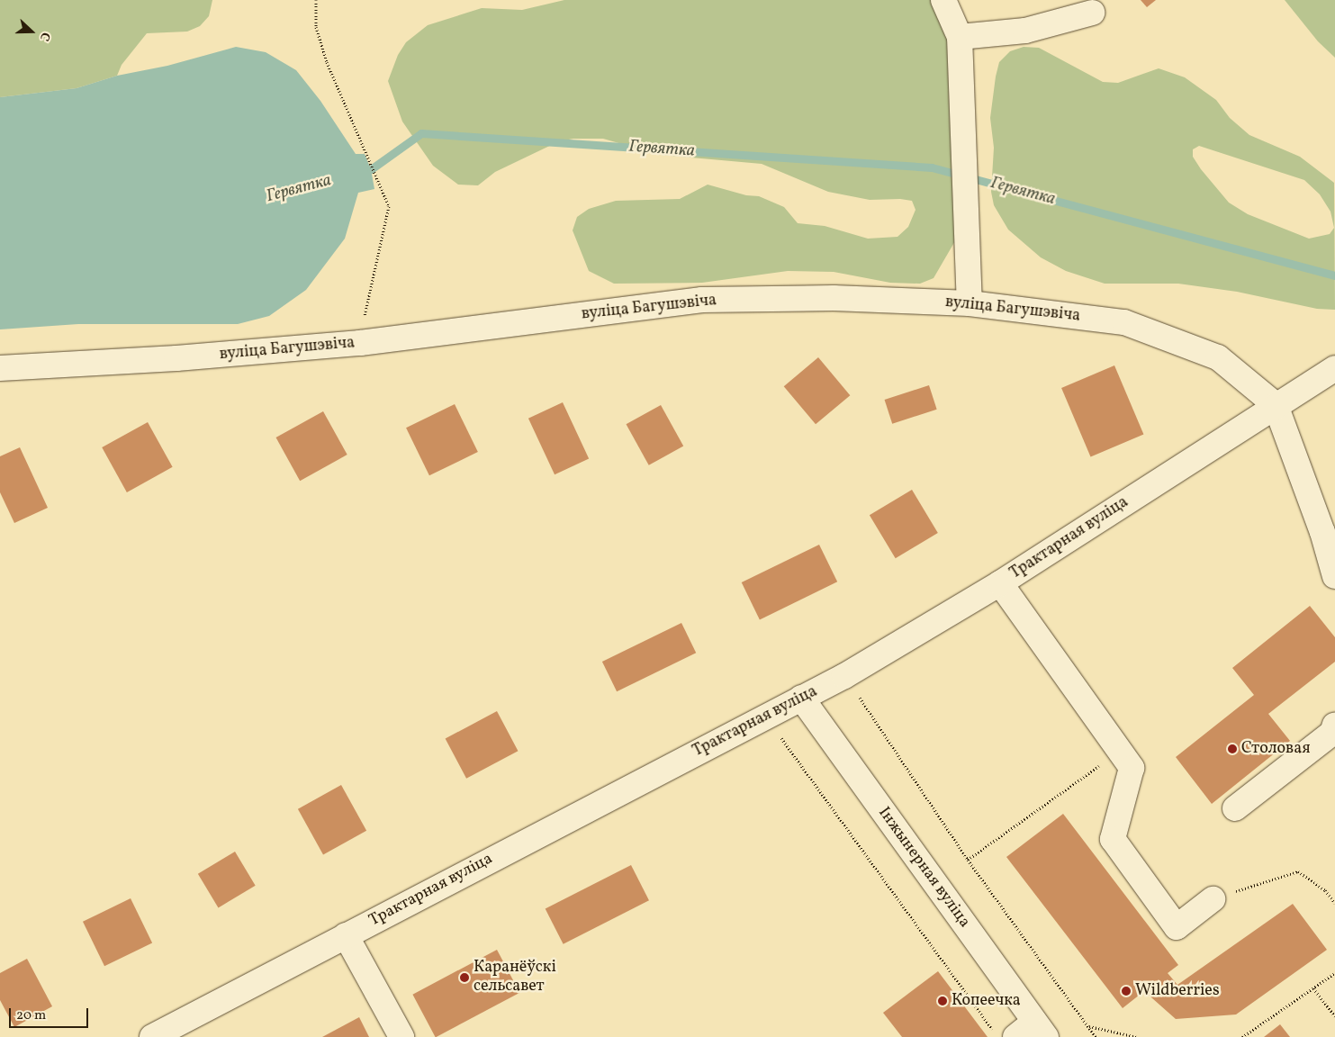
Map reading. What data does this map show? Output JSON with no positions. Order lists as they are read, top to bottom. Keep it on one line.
{"streets":{"street":["вуліца Багушэвіча","Трактарная вуліца","Інжынерная вуліца"]},"crossings":[["вуліца Багушэвіча","Трактарная вуліца"],["Трактарная вуліца","Інжынерная вуліца"]],"water":["Гервятка"],"places":["Столовая","Каранёўскі сельсавет","Wildberries","Копеечка"],"scale_bar":"20 m","north":"right"}
